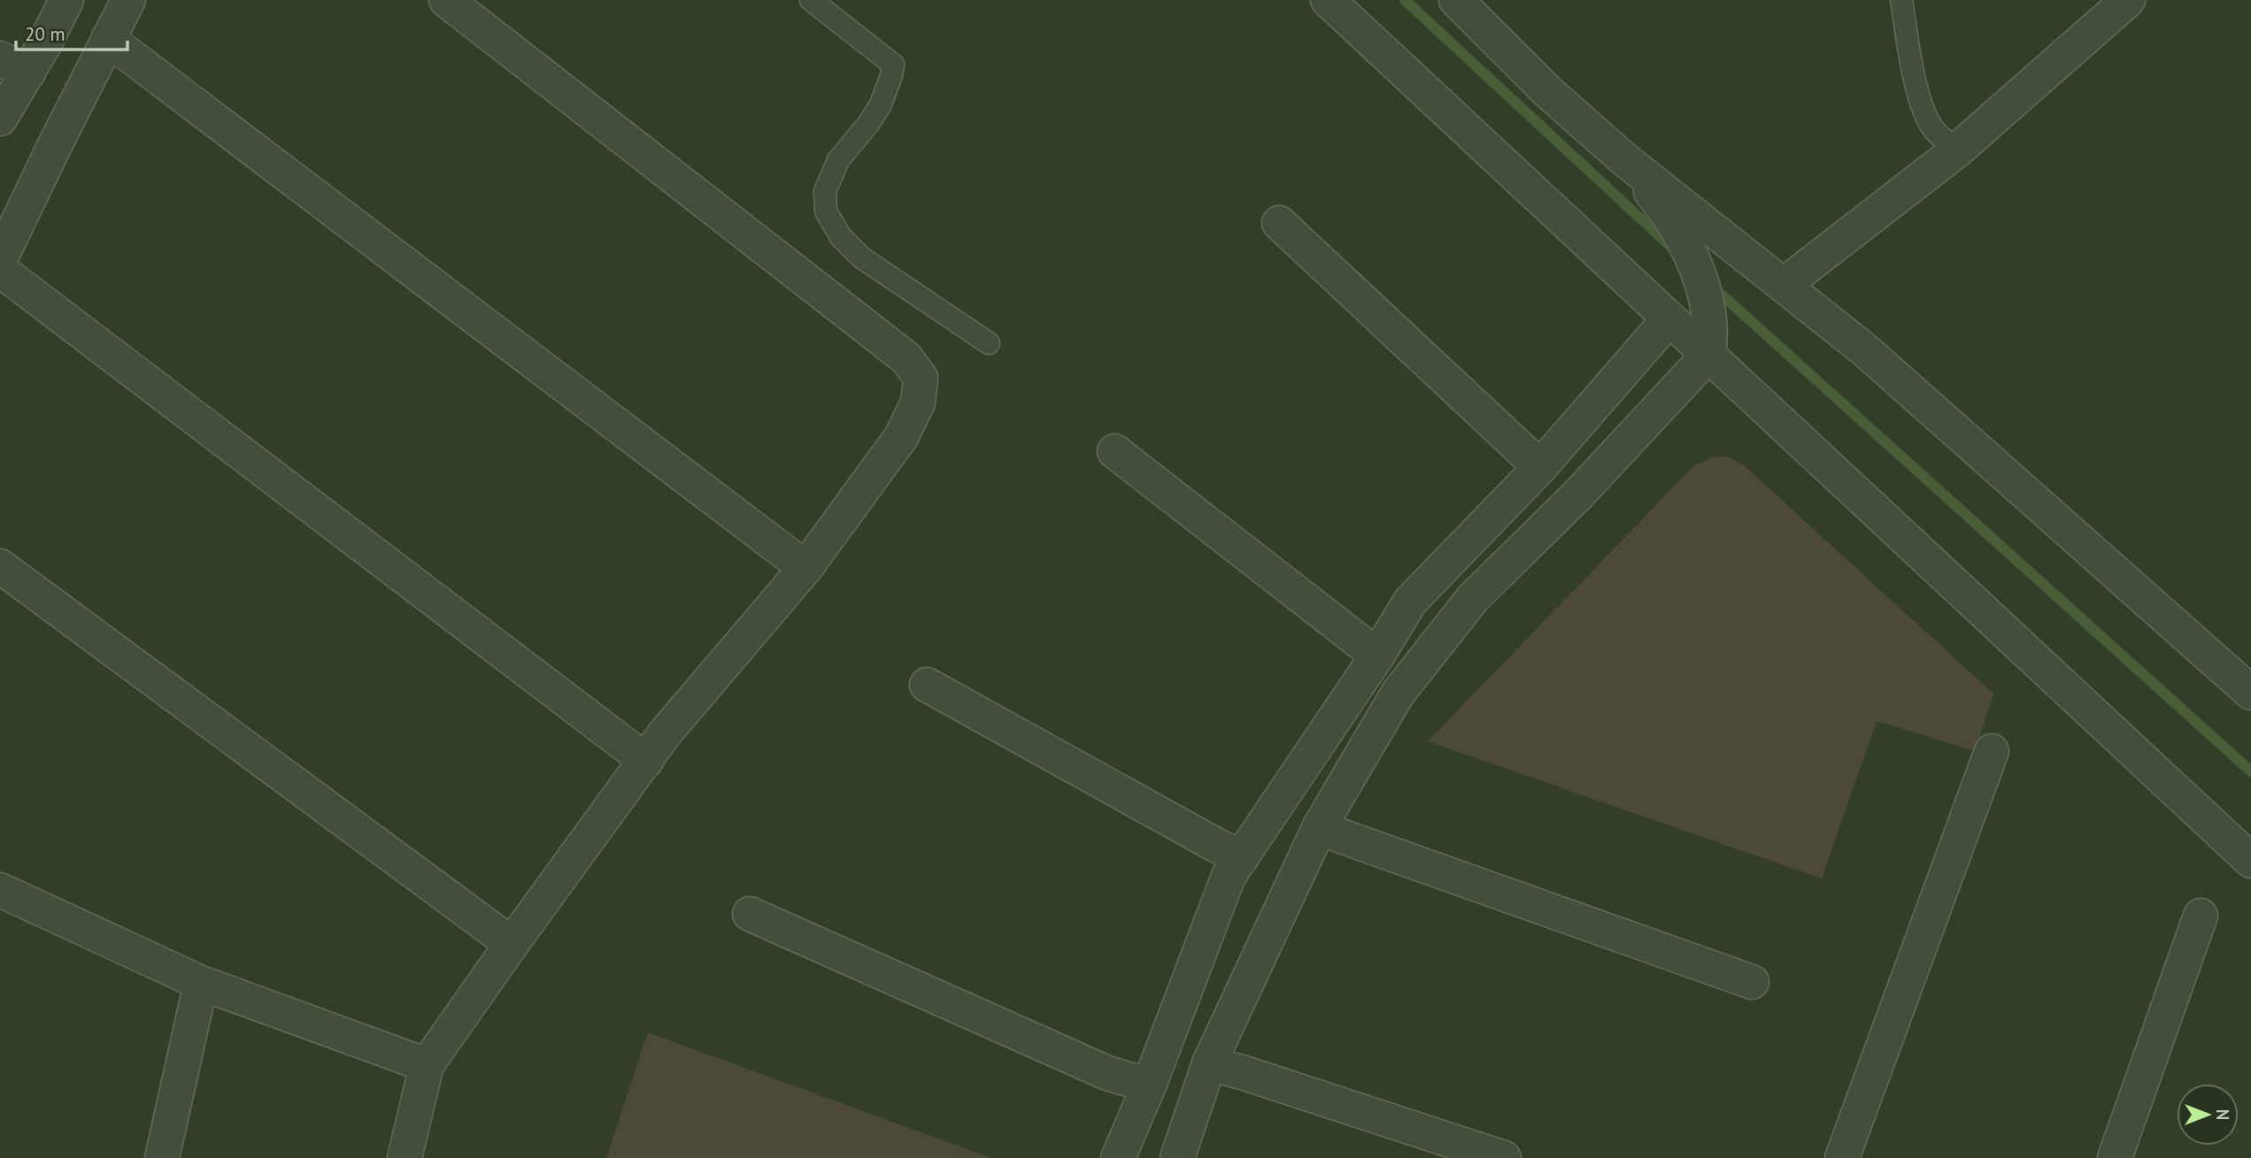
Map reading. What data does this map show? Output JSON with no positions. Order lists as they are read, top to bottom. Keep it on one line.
{"scale_bar":"20 m","north":"right"}
